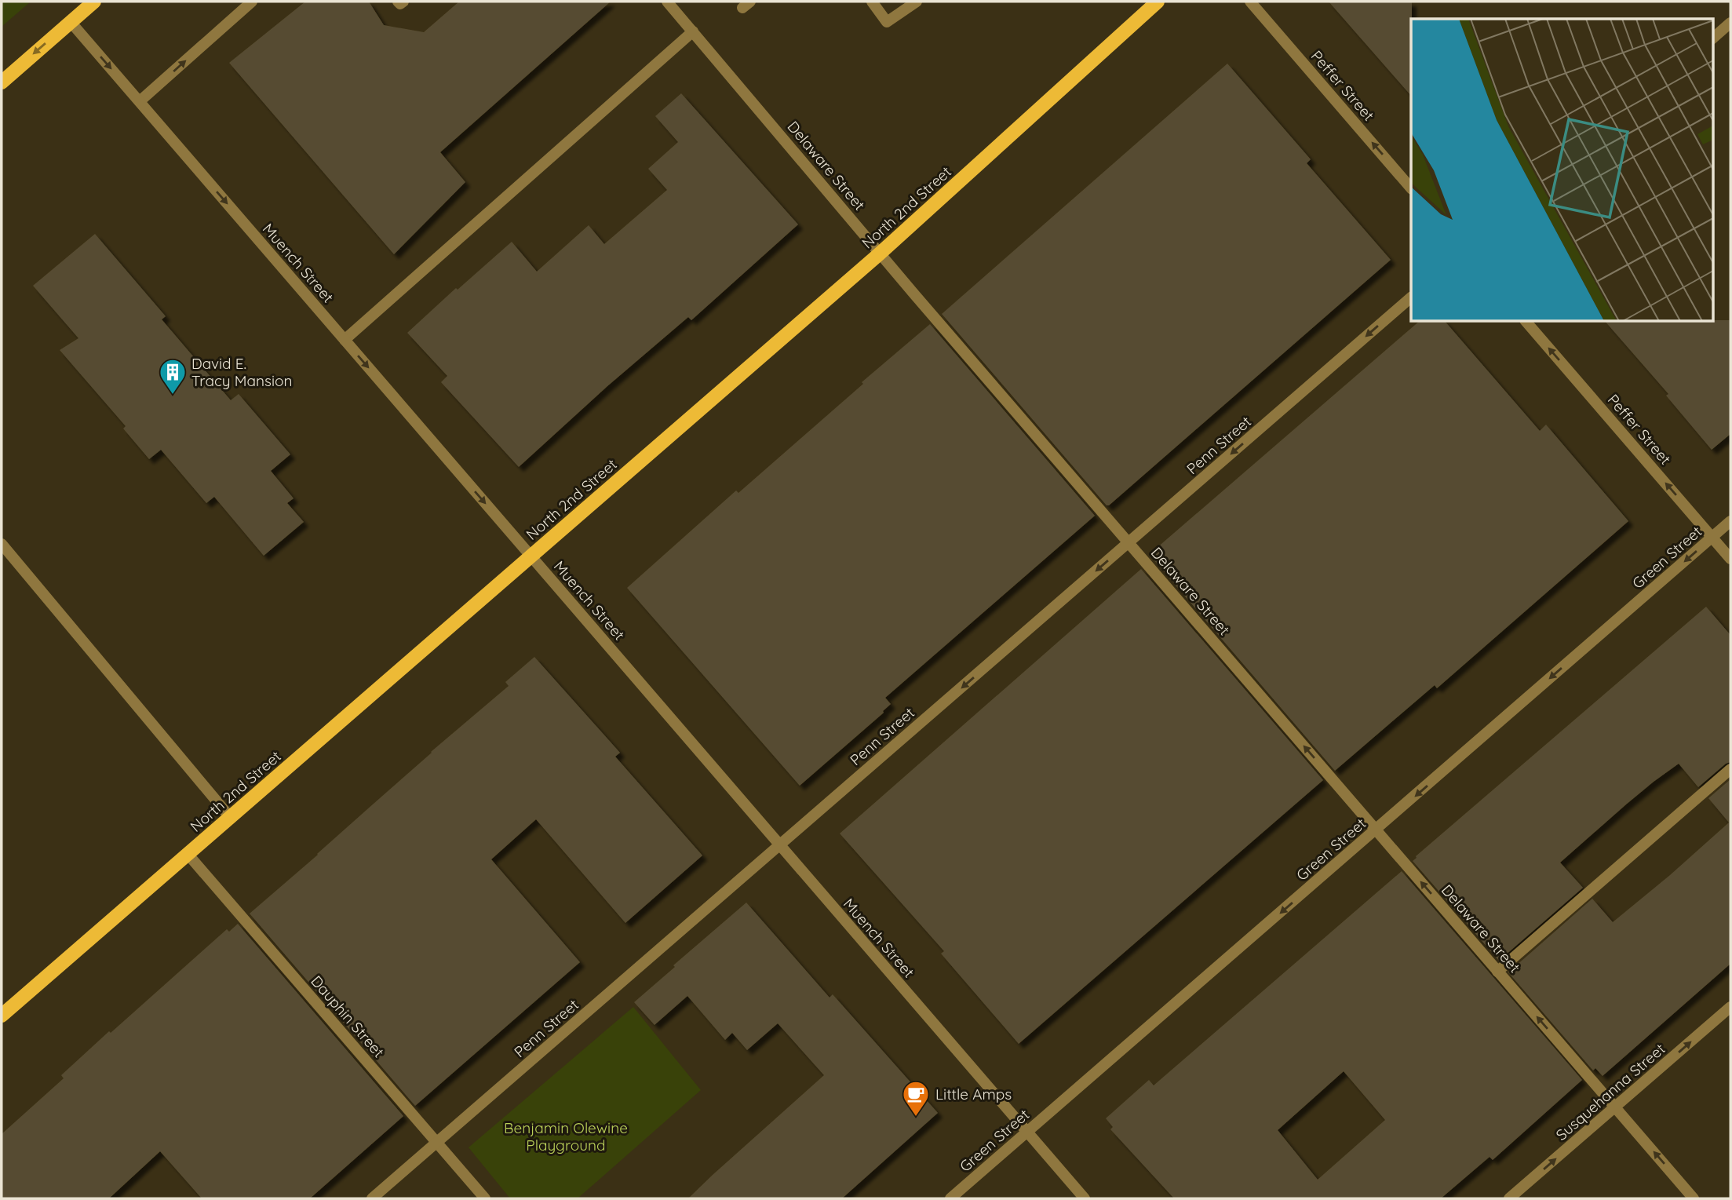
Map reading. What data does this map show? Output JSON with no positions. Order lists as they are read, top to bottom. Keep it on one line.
{"streets":{"main road":["North 2nd Street"],"street":["Peffer Street","Delaware Street","Muench Street","Penn Street","Green Street","Dauphin Street","Susquehanna Street"]},"crossings":[["Peffer Street","Green Street"],["Delaware Street","North 2nd Street"],["Delaware Street","Penn Street"],["Delaware Street","Green Street"],["Delaware Street","Susquehanna Street"],["North 2nd Street","Muench Street"],["North 2nd Street","Dauphin Street"],["Muench Street","Penn Street"],["Muench Street","Green Street"],["Penn Street","Dauphin Street"]],"one_way":["Peffer Street","Delaware Street","Muench Street","Penn Street","Green Street","Susquehanna Street"],"parks":["Benjamin Olewine Playground"],"places":{"building":["David E. Tracy Mansion"],"cafe":["Little Amps"]}}
